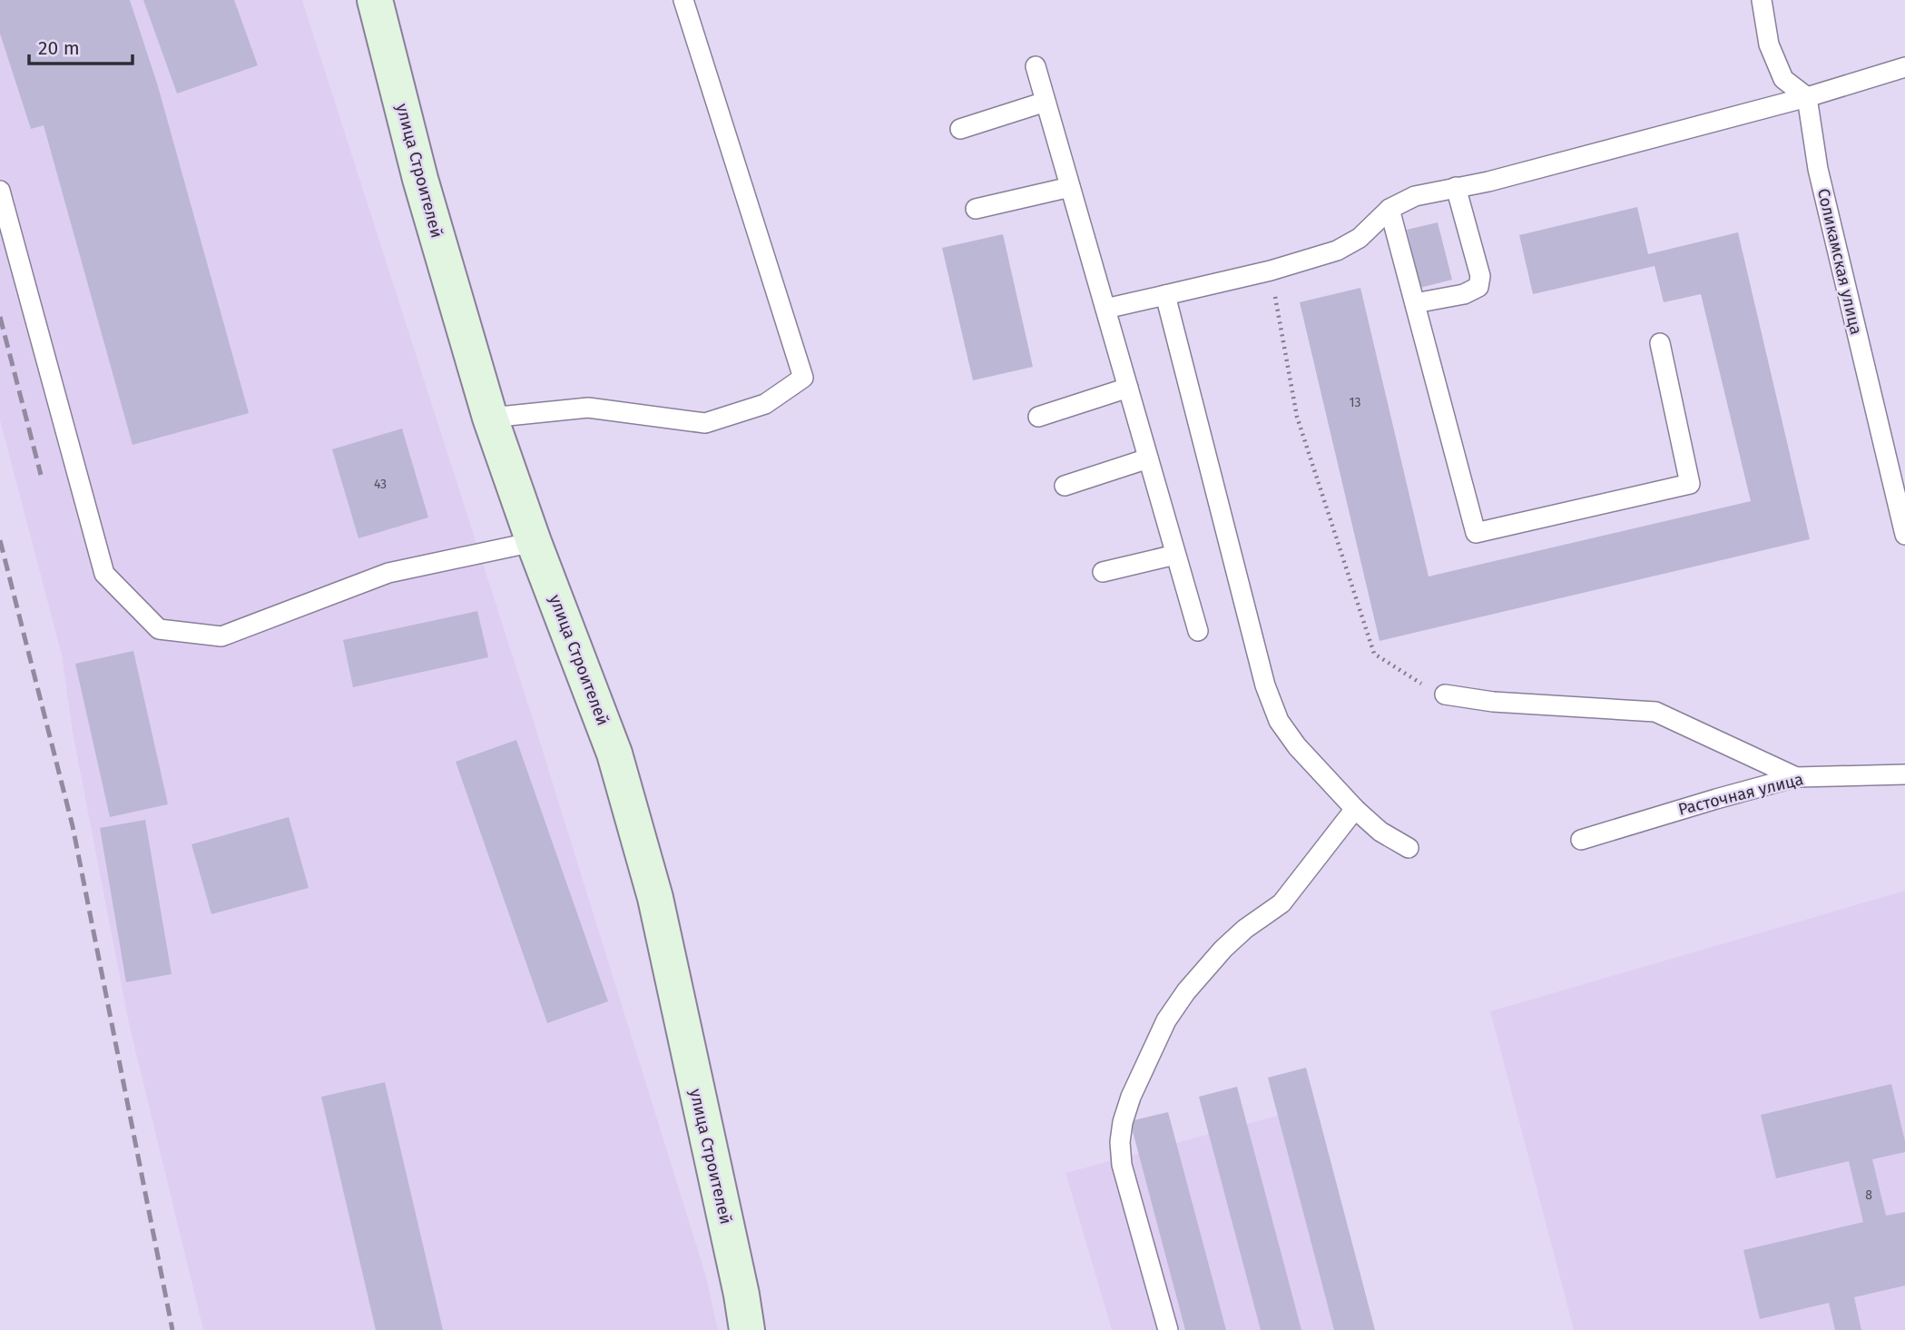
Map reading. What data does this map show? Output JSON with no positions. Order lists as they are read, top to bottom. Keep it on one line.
{"streets":{"street":["улица Строителей"],"lane":["Соликамская улица","Расточная улица"]},"house_numbers":["13","43","8"],"scale_bar":"20 m"}
